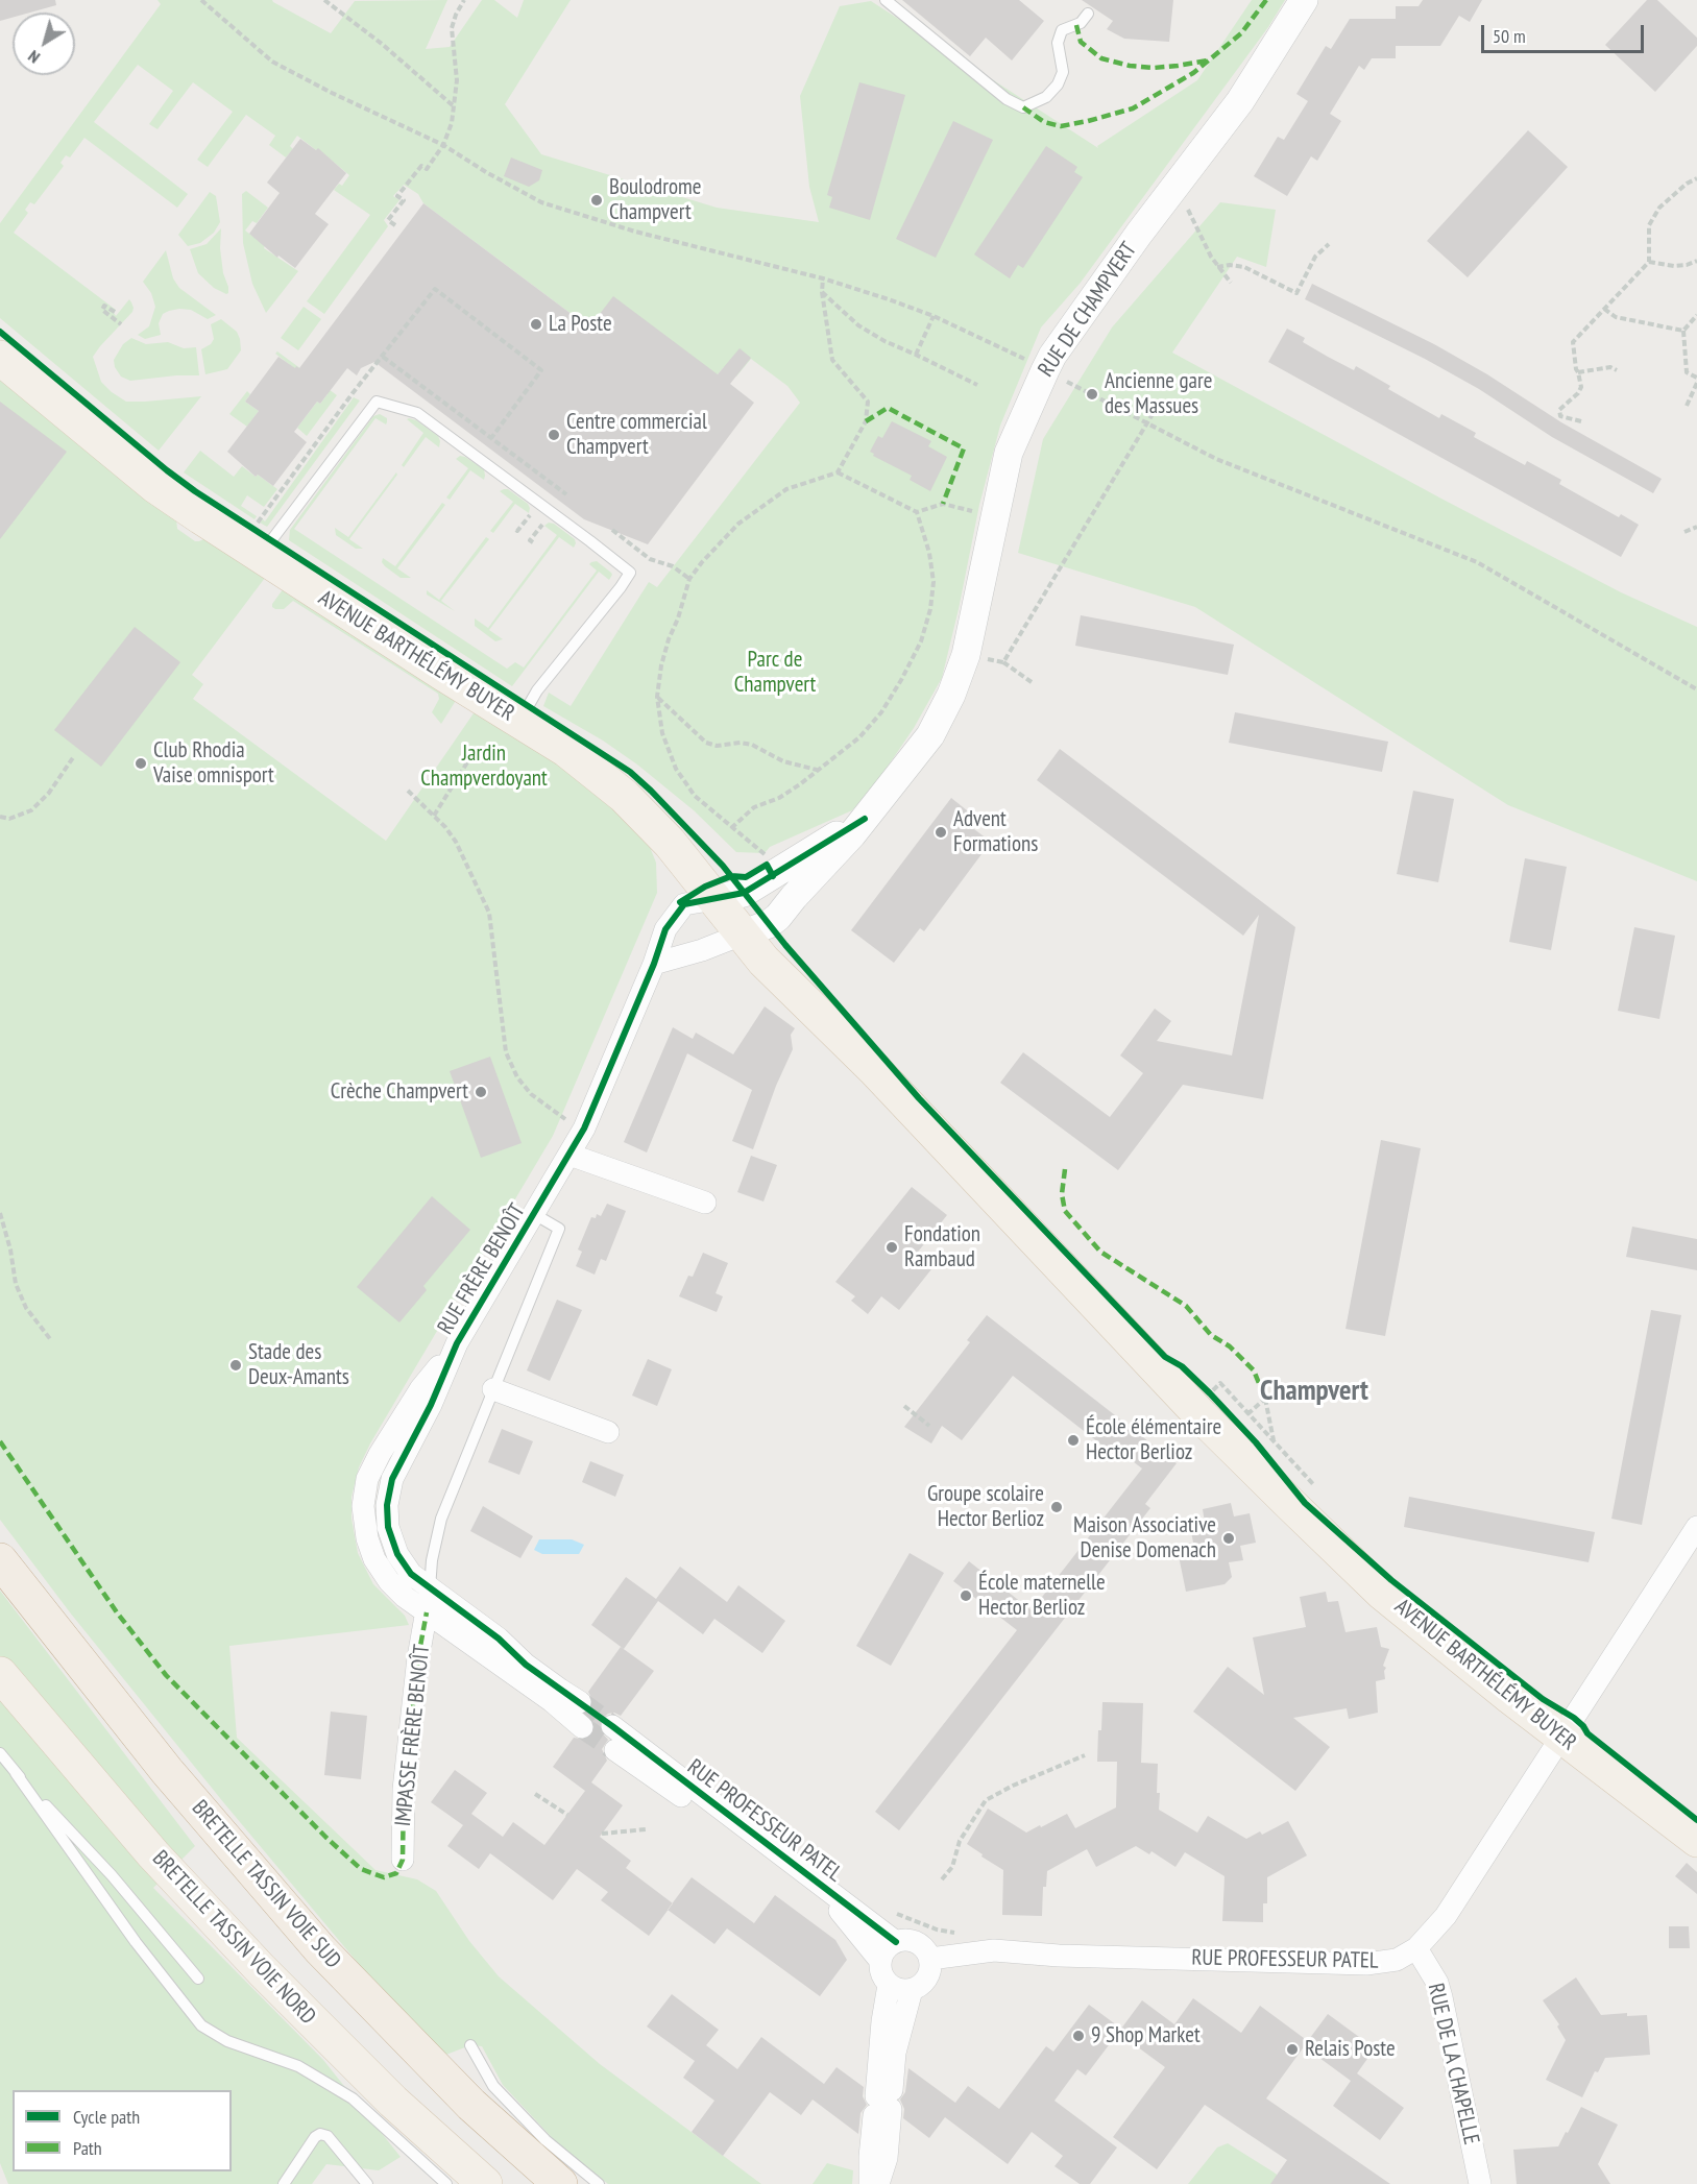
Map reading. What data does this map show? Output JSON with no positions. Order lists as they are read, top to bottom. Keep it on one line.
{"streets":{"highway":["BRETELLE TASSIN VOIE SUD"],"main road":["AVENUE BARTHÉLÉMY BUYER","BRETELLE TASSIN VOIE NORD"],"street":["RUE DE CHAMPVERT","RUE FRÈRE BENOÎT","IMPASSE FRÈRE BENOÎT","RUE PROFESSEUR PATEL","RUE DE LA CHAPELLE"]},"crossings":[["RUE DE CHAMPVERT","AVENUE BARTHÉLÉMY BUYER"],["RUE DE CHAMPVERT","RUE FRÈRE BENOÎT"],["AVENUE BARTHÉLÉMY BUYER","RUE FRÈRE BENOÎT"],["AVENUE BARTHÉLÉMY BUYER","RUE PROFESSEUR PATEL"],["RUE FRÈRE BENOÎT","IMPASSE FRÈRE BENOÎT"],["RUE PROFESSEUR PATEL","RUE DE LA CHAPELLE"]],"districts":["Champvert"],"parks":["Parc de Champvert","Jardin Champverdoyant"],"places":["Boulodrome Champvert","La Poste","Ancienne gare des Massues","Centre commercial Champvert","Club Rhodia Vaise omnisport","Advent Formations","Crèche Champvert","Fondation Rambaud","Stade des Deux-Amants","École élémentaire Hector Berlioz","Groupe scolaire Hector Berlioz","Maison Associative Denise Domenach","École maternelle Hector Berlioz","9 Shop Market","Relais Poste"],"legend":["Cycle path","Path"],"scale_bar":"50 m","north":"bottom left"}
